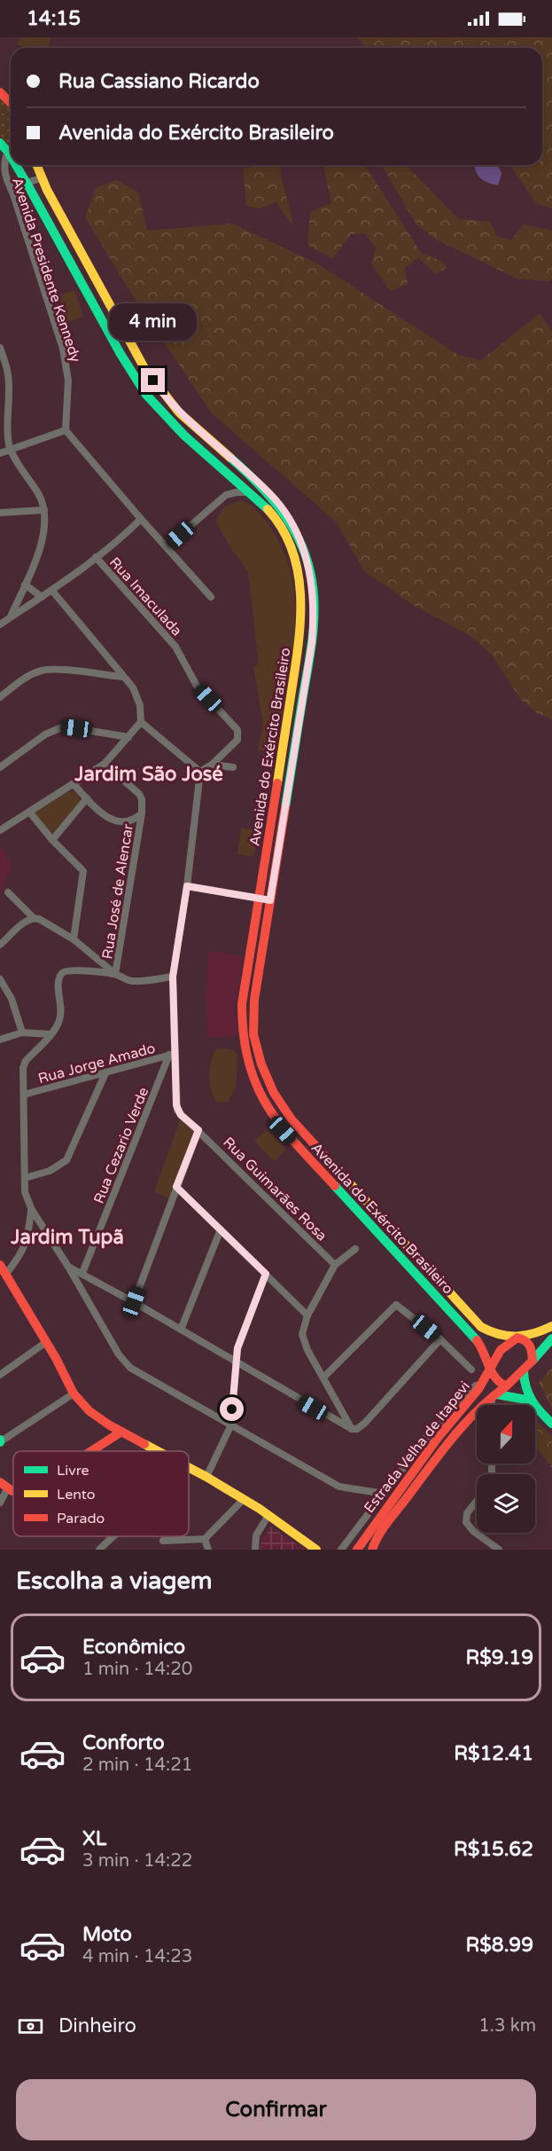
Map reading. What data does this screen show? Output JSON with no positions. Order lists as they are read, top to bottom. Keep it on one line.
{"streets":{"main road":["Avenida do Exército Brasileiro","Estrada Velha de Itapevi"],"street":["Avenida Presidente Kennedy","Rua Imaculada","Rua José de Alencar","Rua Jorge Amado","Rua Cezario Verde","Rua Guimarães Rosa"]},"crossings":[["Avenida Presidente Kennedy","Avenida do Exército Brasileiro"],["Rua Imaculada","Rua Guimarães Rosa"],["Avenida do Exército Brasileiro","Estrada Velha de Itapevi"],["Rua Jorge Amado","Rua Cezario Verde"],["Rua Jorge Amado","Rua Guimarães Rosa"],["Rua Cezario Verde","Rua Guimarães Rosa"]],"districts":["Jardim São José","Jardim Tupã"],"legend":["Livre","Lento","Parado"],"north":"top","page":{"status":"14:15","banner":["Rua Cassiano Ricardo","Avenida do Exército Brasileiro"],"bubble":"4 min","heading":"Escolha a viagem","list":[{"name":"Econômico","note":"1 min · 14:20","value":"R$9.19"},{"name":"Conforto","note":"2 min · 14:21","value":"R$12.41"},{"name":"XL","note":"3 min · 14:22","value":"R$15.62"},{"name":"Moto","note":"4 min · 14:23","value":"R$8.99"}],"pay":["Dinheiro","1.3 km"],"buttons":"Confirmar"}}
